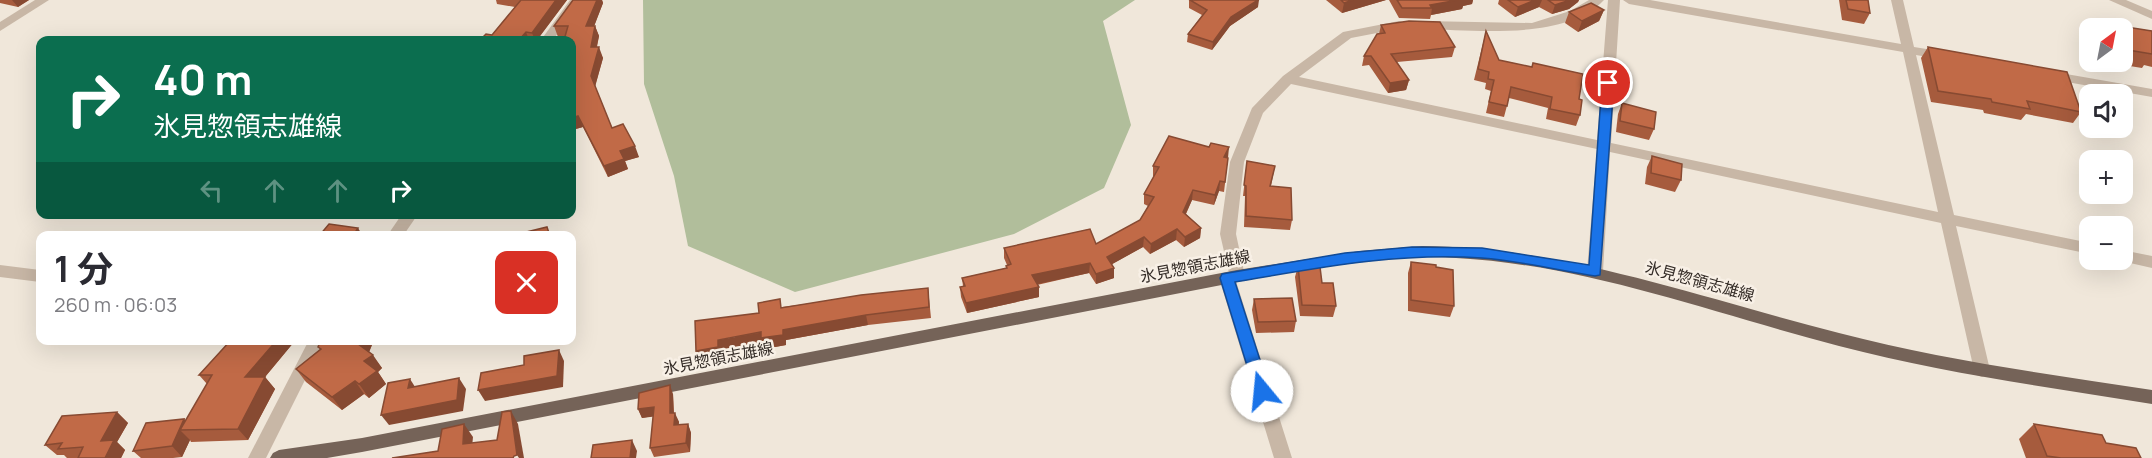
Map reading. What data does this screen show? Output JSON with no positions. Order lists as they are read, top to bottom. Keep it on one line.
{"streets":{"main road":["氷見惣領志雄線"]},"north":"top right","page":{"map_buttons":["+","−"],"turn":["40 m","氷見惣領志雄線"],"heading":["1 分","260 m · 06:03"]}}
